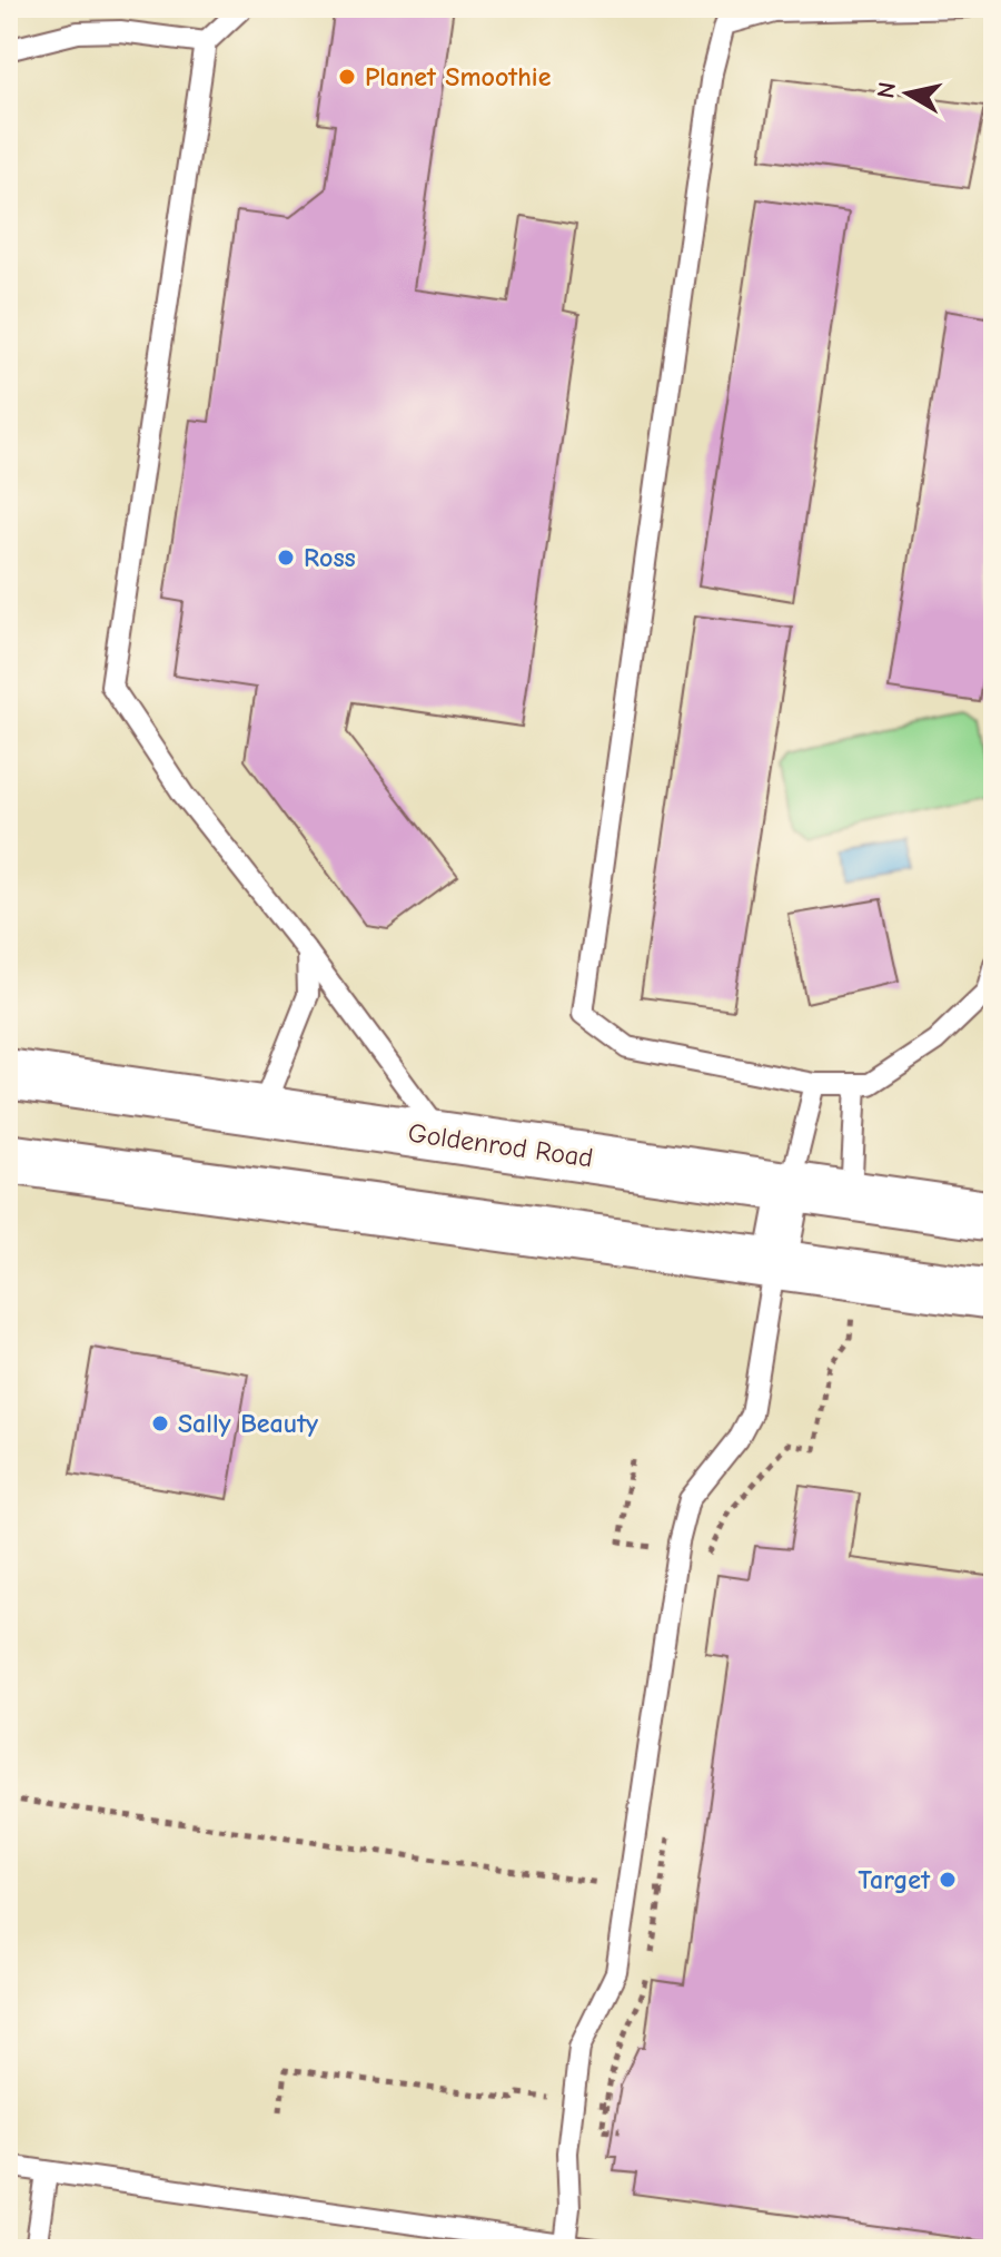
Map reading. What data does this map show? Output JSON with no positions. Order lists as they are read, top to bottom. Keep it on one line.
{"streets":{"main road":["Goldenrod Road"]},"places":["Planet Smoothie","Ross","Sally Beauty","Target"],"north":"left"}
